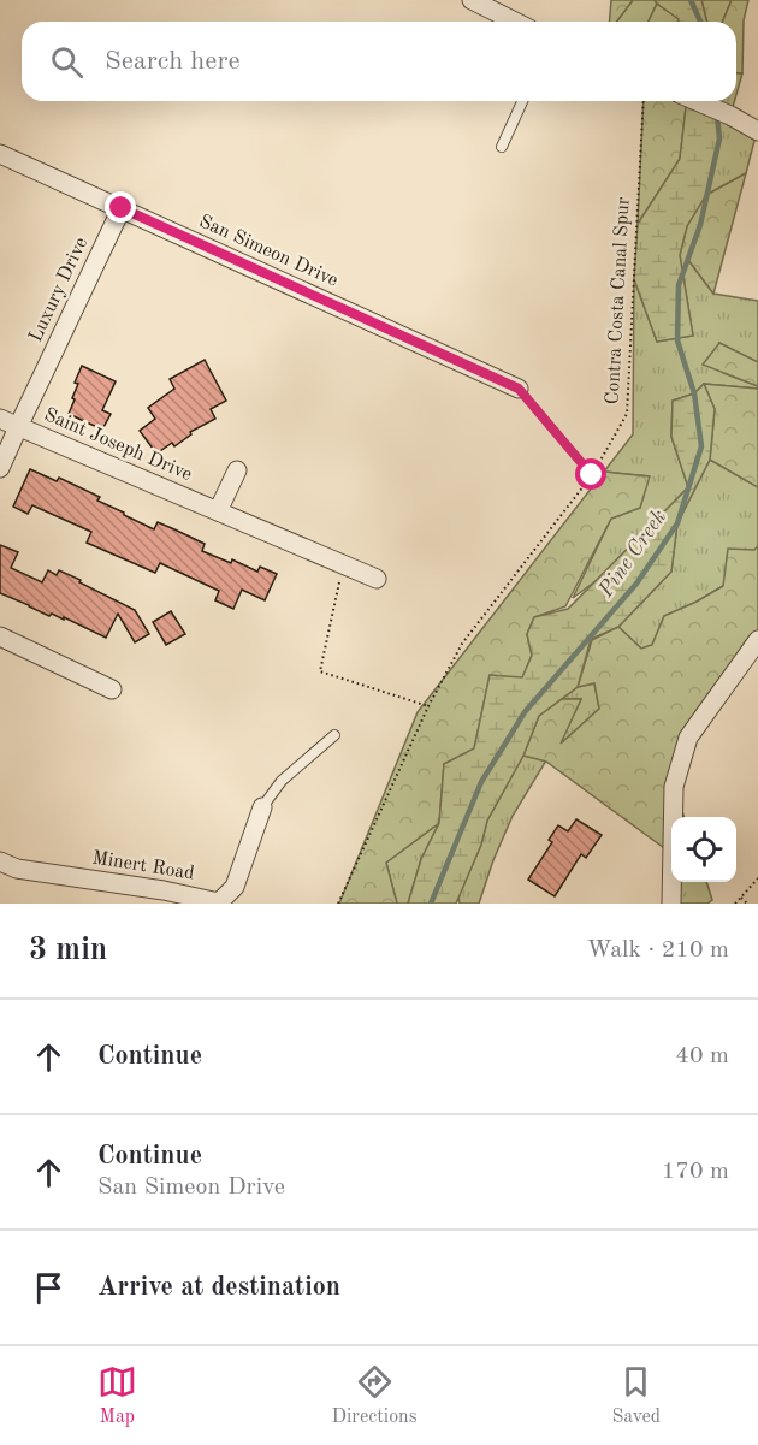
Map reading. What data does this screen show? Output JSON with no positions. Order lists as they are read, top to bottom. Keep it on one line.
{"streets":{"street":["San Simeon Drive","Luxury Drive","Saint Joseph Drive","Minert Road"],"path":["Contra Costa Canal Spur"]},"crossings":[["San Simeon Drive","Luxury Drive"],["Luxury Drive","Saint Joseph Drive"]],"water":["Pine Creek"],"page":{"search":"Search here","heading":["3 min","Walk · 210 m"],"list":[["Continue","40 m"],["Continue","San Simeon Drive","170 m"],"Arrive at destination"],"nav":["Map","Directions","Saved"]}}
